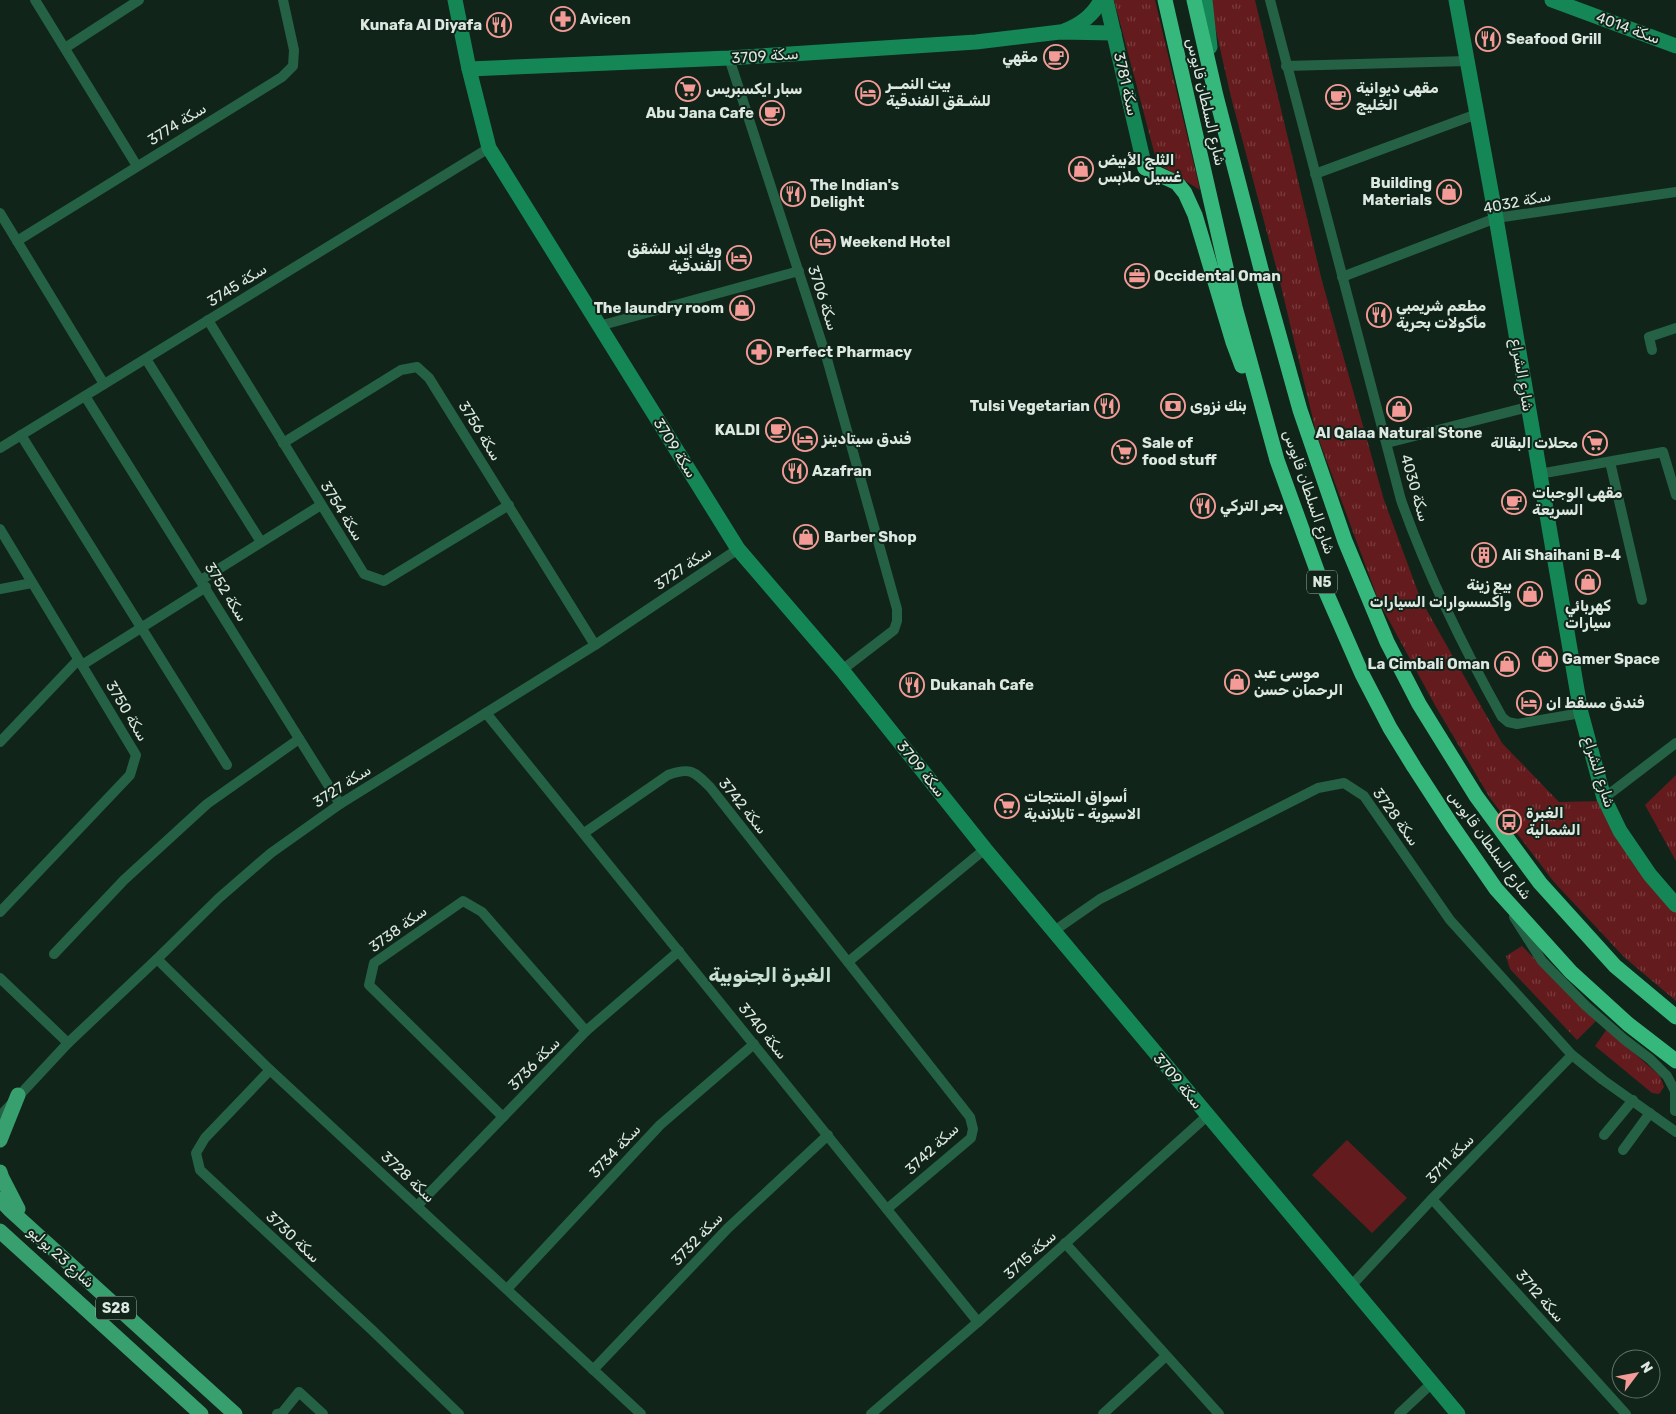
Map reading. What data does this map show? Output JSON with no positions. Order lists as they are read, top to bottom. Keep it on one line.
{"streets":{"highway":["شارع السلطان قابوس","N5"],"main road":["شارع 23 يوليو","S28"],"street":["سكة 4014","سكة 3709","سكة 3781","سكة 3774","سكة 4032","سكة 3745","سكة 3706","شارع الشراع","سكة 3756","سكة 4030","سكة 3754","سكة 3727","سكة 3752","سكة 3750","سكة 3742","سكة 3728","سكة 3738","سكة 3740","سكة 3736","سكة 3734","سكة 3711","سكة 3730","سكة 3732","سكة 3715","سكة 3712"]},"crossings":[["سكة 3709","سكة 3781"],["سكة 3709","سكة 3745"],["سكة 3709","سكة 3706"],["سكة 3709","سكة 3727"],["سكة 3709","سكة 3728"],["سكة 3709","سكة 3711"],["سكة 3709","سكة 3715"],["سكة 4032","شارع الشراع"],["سكة 4032","سكة 4030"],["سكة 3745","سكة 3754"],["سكة 3745","سكة 3752"],["شارع الشراع","سكة 4030"],["سكة 3756","سكة 3754"],["سكة 3756","سكة 3727"],["سكة 3727","سكة 3752"],["سكة 3727","سكة 3728"],["سكة 3727","سكة 3740"],["سكة 3742","سكة 3740"],["سكة 3728","سكة 3736"],["سكة 3728","سكة 3734"],["سكة 3728","سكة 3711"],["سكة 3728","سكة 3730"],["سكة 3728","سكة 3732"],["سكة 3738","سكة 3736"],["سكة 3740","سكة 3736"],["سكة 3740","سكة 3734"],["سكة 3740","سكة 3732"],["سكة 3740","سكة 3715"],["سكة 3711","سكة 3712"]],"districts":["الغبرة الجنوبية"],"places":{"pharmacy":["Avicen","Perfect Pharmacy"],"restaurant":["Kunafa Al Diyafa","Seafood Grill","The Indian's Delight","مطعم شريمبي مأكولات بحرية","Tulsi Vegetarian","Azafran","بحر التركي","Dukanah Cafe"],"cafe":["مقهي","مقهى ديوانية الخليج","Abu Jana Cafe","KALDI","مقهى الوجبات السريعة"],"supermarket":["سبار ايكسبريس","محلات البقالة","Sale of food stuff","أسواق المنتجات الاسيوية - تايلاندية"],"hotel":["بيت النمــر للشـقق الفندقية","Weekend Hotel","ويك إند للشقق الفندقية","فندق سيتادينز","فندق مسقط ان"],"shop":["الثلج الأبيض غسيل ملابس","Building Materials","The laundry room","Al Qalaa Natural Stone","Barber Shop","كهربائي سيارات","بيع زينة واكسسوارات السيارات","Gamer Space","La Cimbali Oman","موسى عبد الرحمان حسن"],"office":["Occidental Oman"],"bank":["بنك نزوى"],"building":["Ali Shaihani B-4"],"bus stop":["الغبرة الشمالية"]},"north":"top right"}
